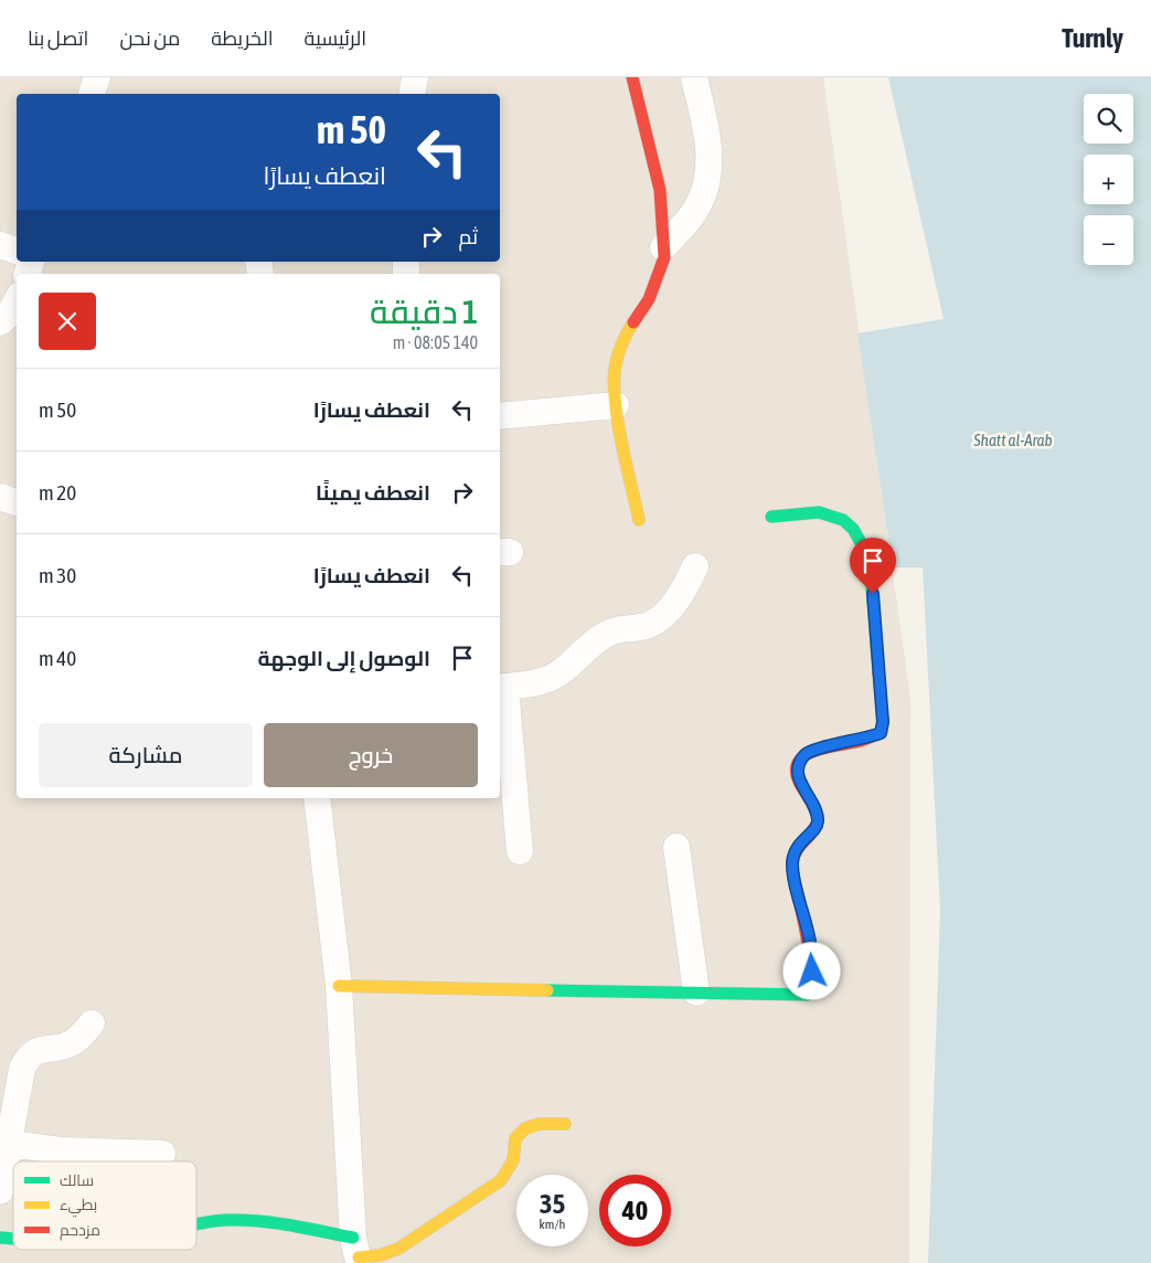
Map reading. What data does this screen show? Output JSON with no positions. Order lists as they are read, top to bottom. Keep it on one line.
{"water":["Shatt al-Arab"],"legend":["سالك","بطيء","مزدحم"],"page":{"header":"Turnly","nav":["الرئيسية","الخريطة","من نحن","اتصل بنا"],"map_buttons":["+","−"],"turn":["50 m","انعطف يسارًا"],"then":"ثم","heading":["1 دقيقة","140 m · 08:05"],"list":[{"name":"انعطف يسارًا","value":"50 m"},{"name":"انعطف يمينًا","value":"20 m"},{"name":"انعطف يسارًا","value":"30 m"},{"name":"الوصول إلى الوجهة","value":"40 m"}],"buttons":["خروج","مشاركة"],"speed":"35 km/h","limit":"40"}}
